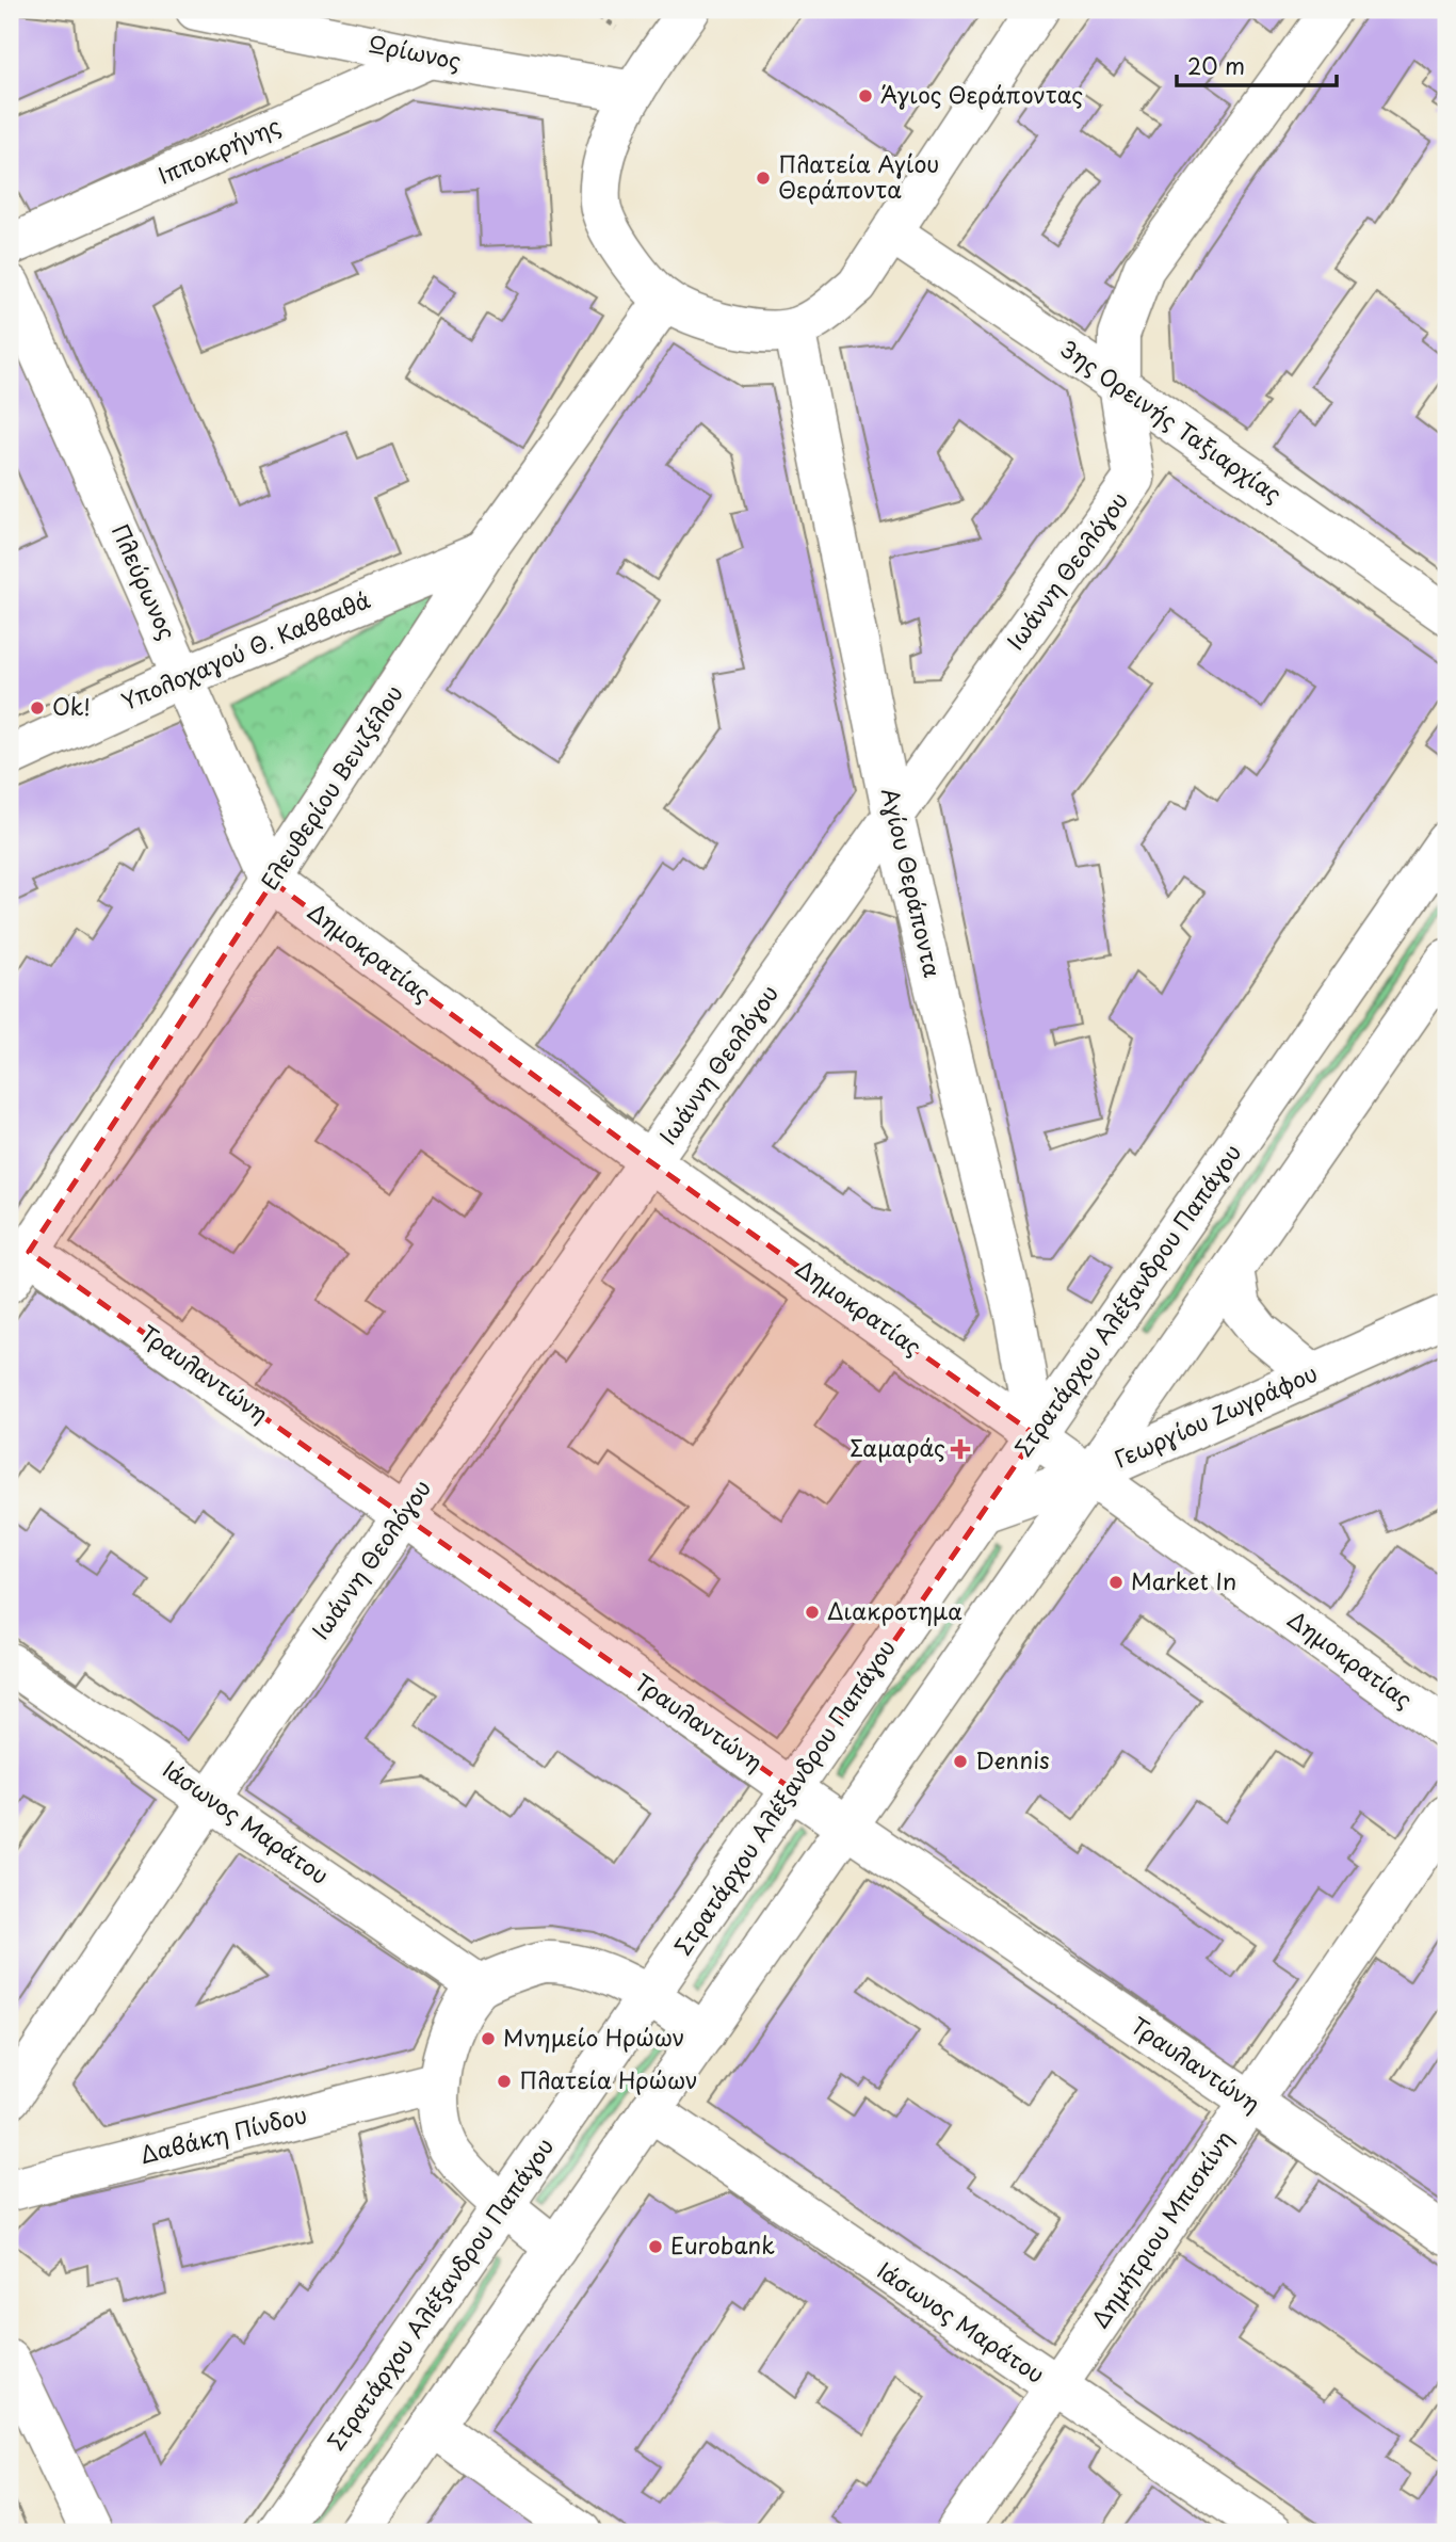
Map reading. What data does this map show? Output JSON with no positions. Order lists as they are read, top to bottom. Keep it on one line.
{"streets":{"street":["Ωρίωνος","Ιπποκρήνης","3ης Ορεινής Ταξιαρχίας","Ιωάννη Θεολόγου","Πλεύρωνος","Υπολοχαγού Θ. Καββαθά","Ελευθερίου Βενιζέλου","Αγίου Θεράποντα","Δημοκρατίας","Στρατάρχου Αλέξανδρου Παπάγου","Τραυλαντώνη","Γεωργίου Ζωγράφου","Ιάσωνος Μαράτου","Δαβάκη Πίνδου","Δημήτριου Μπισκίνη"]},"crossings":[["Ωρίωνος","Ιπποκρήνης"],["3ης Ορεινής Ταξιαρχίας","Ιωάννη Θεολόγου"],["Ιωάννη Θεολόγου","Αγίου Θεράποντα"],["Ιωάννη Θεολόγου","Δημοκρατίας"],["Ιωάννη Θεολόγου","Τραυλαντώνη"],["Ιωάννη Θεολόγου","Ιάσωνος Μαράτου"],["Πλεύρωνος","Υπολοχαγού Θ. Καββαθά"],["Πλεύρωνος","Ελευθερίου Βενιζέλου"],["Πλεύρωνος","Δημοκρατίας"],["Υπολοχαγού Θ. Καββαθά","Ελευθερίου Βενιζέλου"],["Ελευθερίου Βενιζέλου","Δημοκρατίας"],["Ελευθερίου Βενιζέλου","Τραυλαντώνη"],["Αγίου Θεράποντα","Δημοκρατίας"],["Αγίου Θεράποντα","Στρατάρχου Αλέξανδρου Παπάγου"],["Δημοκρατίας","Στρατάρχου Αλέξανδρου Παπάγου"],["Δημοκρατίας","Γεωργίου Ζωγράφου"],["Στρατάρχου Αλέξανδρου Παπάγου","Τραυλαντώνη"],["Στρατάρχου Αλέξανδρου Παπάγου","Γεωργίου Ζωγράφου"],["Τραυλαντώνη","Δημήτριου Μπισκίνη"],["Ιάσωνος Μαράτου","Δημήτριου Μπισκίνη"]],"places":{"other":["Άγιος Θεράποντας","Πλατεία Αγίου Θεράποντα","Ok!","Market In","Διακροτημα","Dennis","Μνημείο Ηρώων","Πλατεία Ηρώων","Eurobank"],"health":["Σαμαράς"]},"scale_bar":"20 m"}
